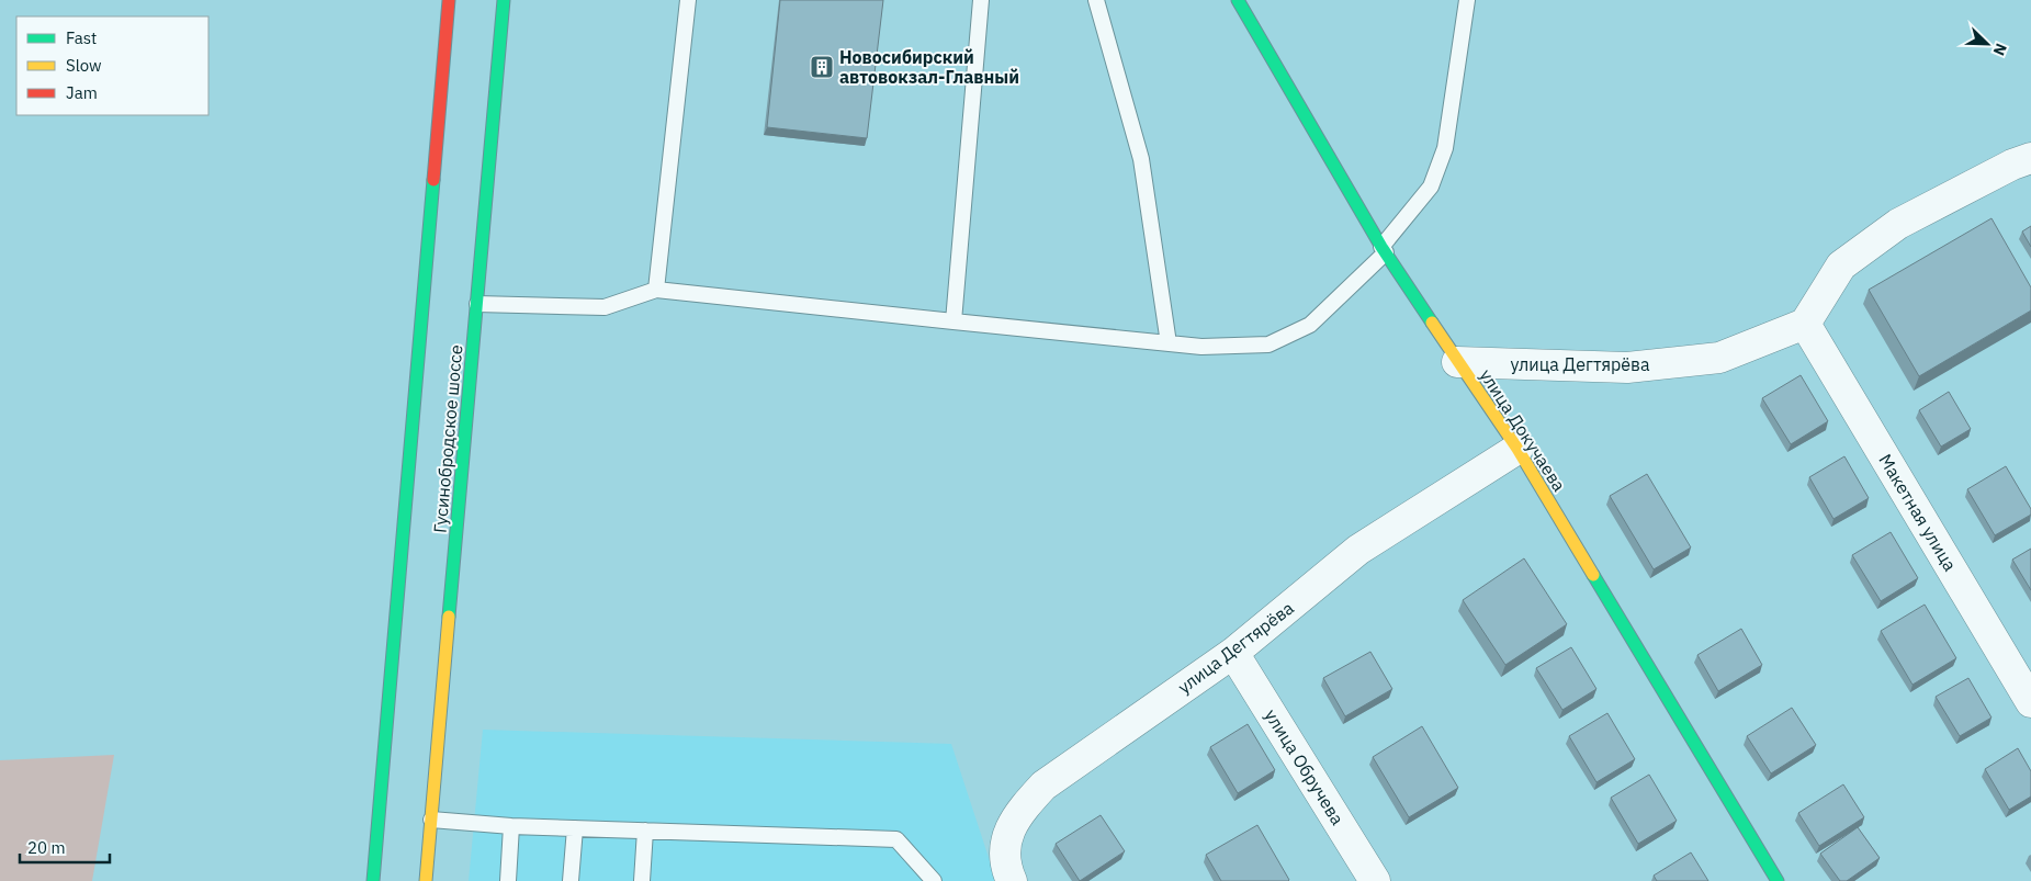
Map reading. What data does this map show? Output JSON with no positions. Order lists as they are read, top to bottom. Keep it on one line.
{"streets":{"main road":["улица Докучаева","Гусинобродское шоссе"],"street":["улица Дегтярёва","Макетная улица","улица Обручева"]},"crossings":[["улица Дегтярёва","улица Докучаева"],["улица Дегтярёва","Макетная улица"],["улица Дегтярёва","улица Обручева"]],"places":{"building":["Новосибирский автовокзал-Главный"]},"legend":["Fast","Slow","Jam"],"scale_bar":"20 m","north":"bottom right"}
